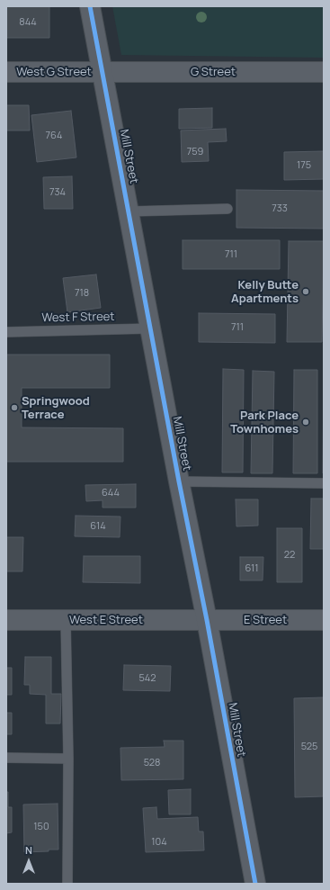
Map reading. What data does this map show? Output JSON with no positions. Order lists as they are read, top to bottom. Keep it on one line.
{"streets":{"street":["West G Street","G Street","Mill Street","West E Street","E Street"],"lane":["West F Street"]},"crossings":[["West G Street","G Street"],["West G Street","Mill Street"],["G Street","Mill Street"],["Mill Street","West F Street"],["Mill Street","West E Street"],["Mill Street","E Street"],["West E Street","E Street"]],"places":["Kelly Butte Apartments","Springwood Terrace","Park Place Townhomes"],"house_numbers":["844","764","759","175","734","733","711","718","711","644","614","22","611","542","525","528","150","104"],"north":"top"}
